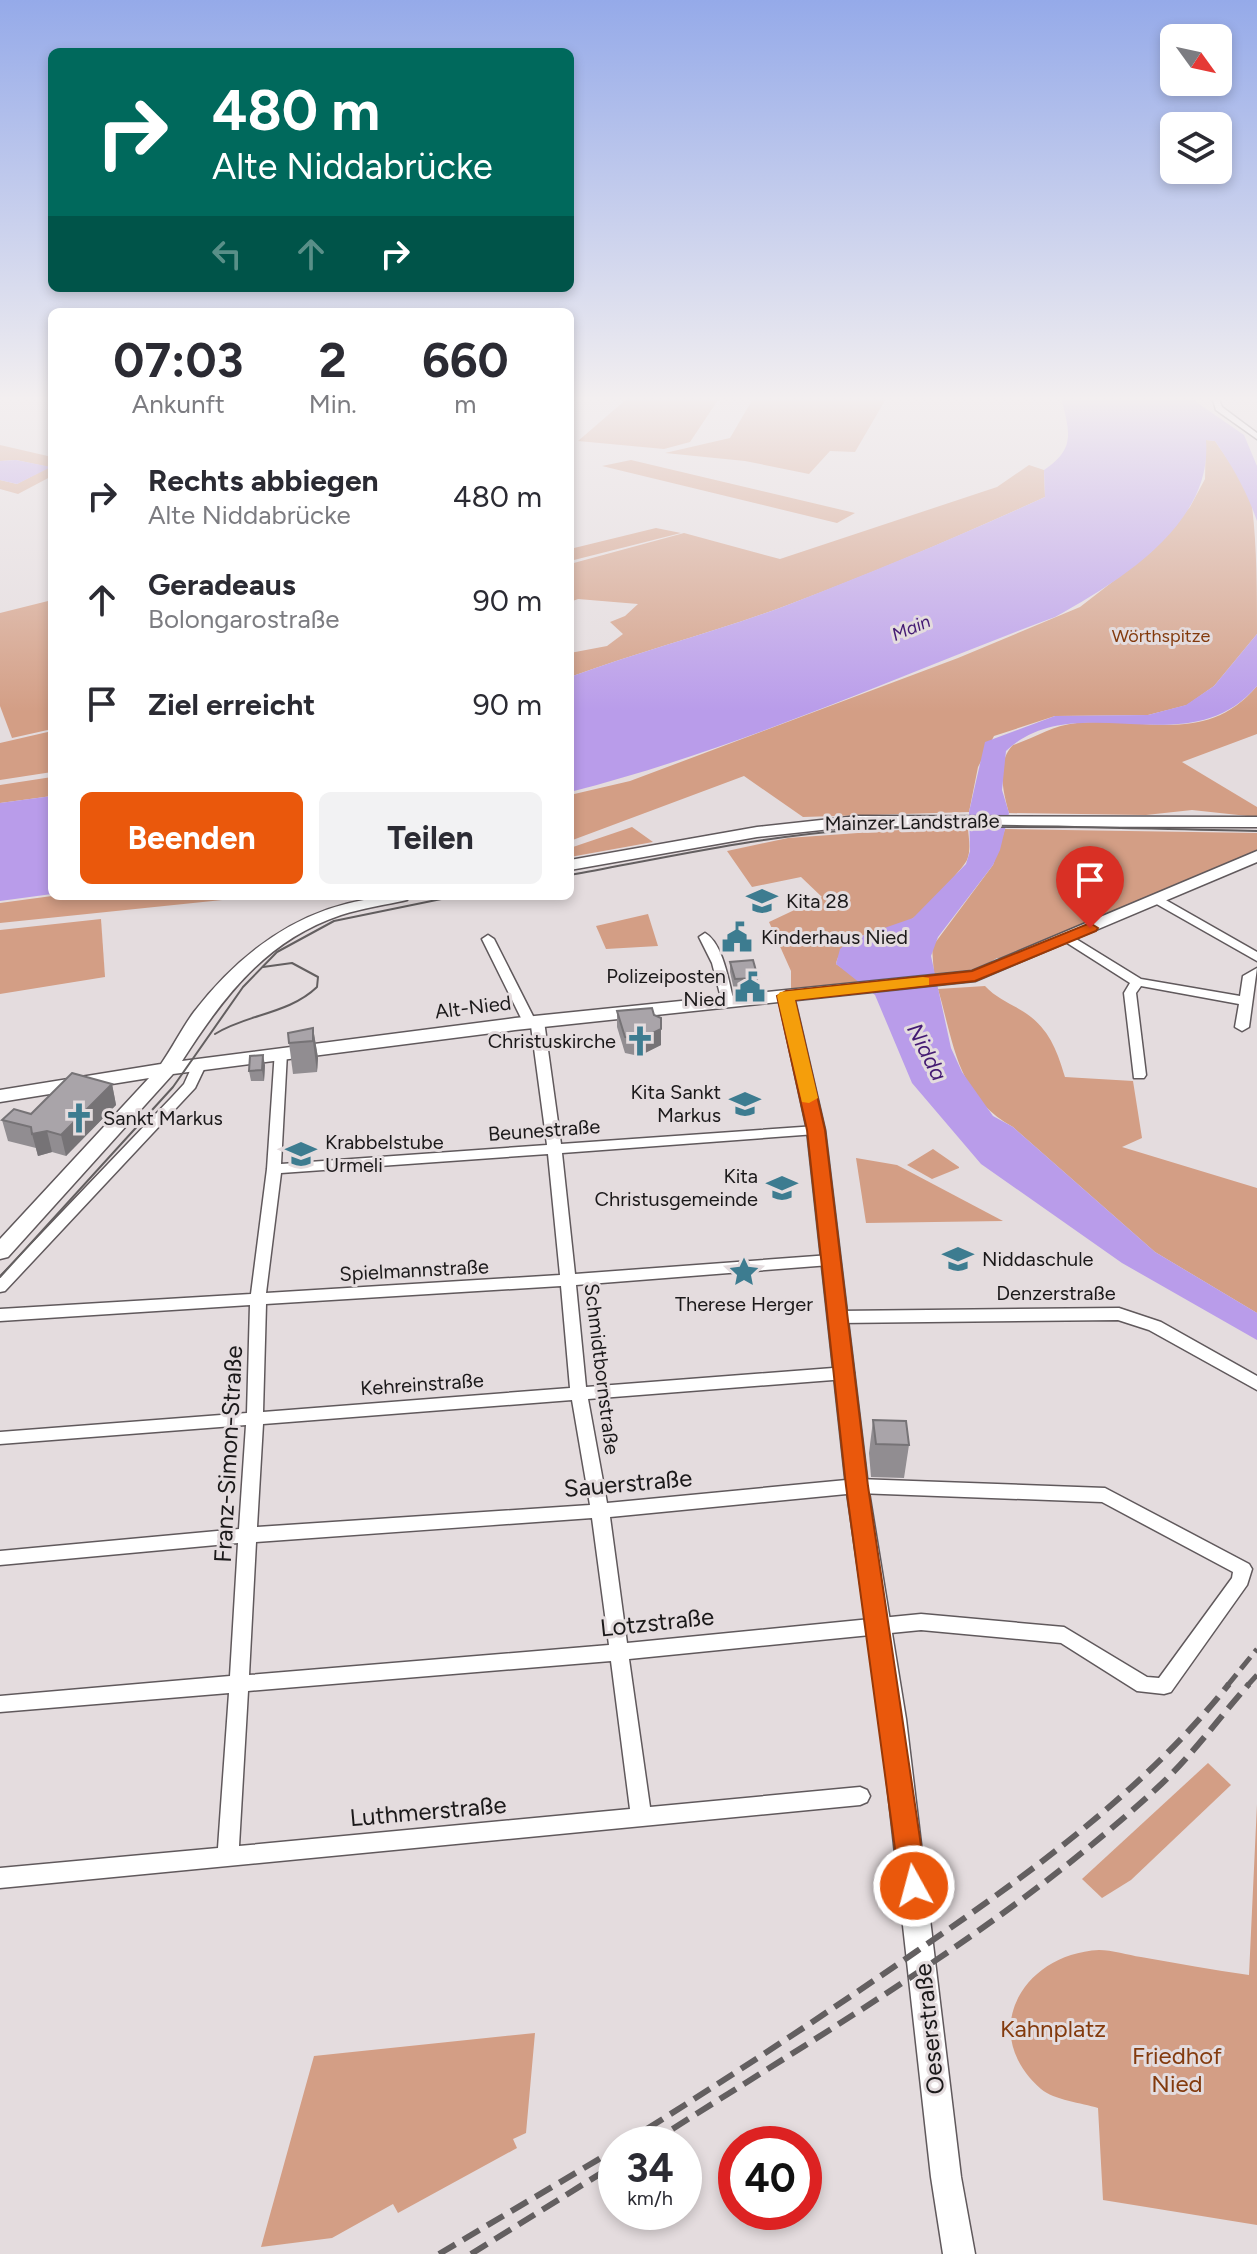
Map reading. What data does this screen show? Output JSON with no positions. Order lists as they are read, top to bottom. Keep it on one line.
{"streets":{"main road":["Mainzer Landstraße","Alt-Nied"],"street":["Beunestraße","Spielmannstraße","Denzerstraße","Schmidtbornstraße","Kehreinstraße","Franz-Simon-Straße","Sauerstraße","Lotzstraße","Luthmerstraße","Oeserstraße"]},"crossings":[["Alt-Nied","Schmidtbornstraße"],["Alt-Nied","Franz-Simon-Straße"],["Alt-Nied","Oeserstraße"],["Beunestraße","Schmidtbornstraße"],["Beunestraße","Franz-Simon-Straße"],["Beunestraße","Oeserstraße"],["Spielmannstraße","Schmidtbornstraße"],["Spielmannstraße","Franz-Simon-Straße"],["Spielmannstraße","Oeserstraße"],["Denzerstraße","Oeserstraße"],["Schmidtbornstraße","Kehreinstraße"],["Schmidtbornstraße","Sauerstraße"],["Schmidtbornstraße","Lotzstraße"],["Schmidtbornstraße","Luthmerstraße"],["Kehreinstraße","Franz-Simon-Straße"],["Kehreinstraße","Oeserstraße"],["Franz-Simon-Straße","Sauerstraße"],["Franz-Simon-Straße","Lotzstraße"],["Franz-Simon-Straße","Luthmerstraße"],["Sauerstraße","Lotzstraße"],["Sauerstraße","Oeserstraße"],["Lotzstraße","Oeserstraße"]],"water":["Main","Nidda"],"parks":["Wörthspitze","Kahnplatz","Friedhof Nied"],"places":{"school or university":["Kita 28","Kita Sankt Markus","Krabbelstube Urmeli","Kita Christusgemeinde","Niddaschule"],"public building":["Kinderhaus Nied","Polizeiposten Nied"],"church":["Christuskirche","Sankt Markus"],"place":["Therese Herger"]},"north":"bottom right","page":{"turn":["480 m","Alte Niddabrücke"],"eta":["07:03","Ankunft","2","Min.","660","m"],"list":[{"name":"Rechts abbiegen","note":"Alte Niddabrücke","value":"480 m"},{"name":"Geradeaus","note":"Bolongarostraße","value":"90 m"},{"name":"Ziel erreicht","value":"90 m"}],"buttons":["Beenden","Teilen"],"speed":"34 km/h","limit":"40"}}
